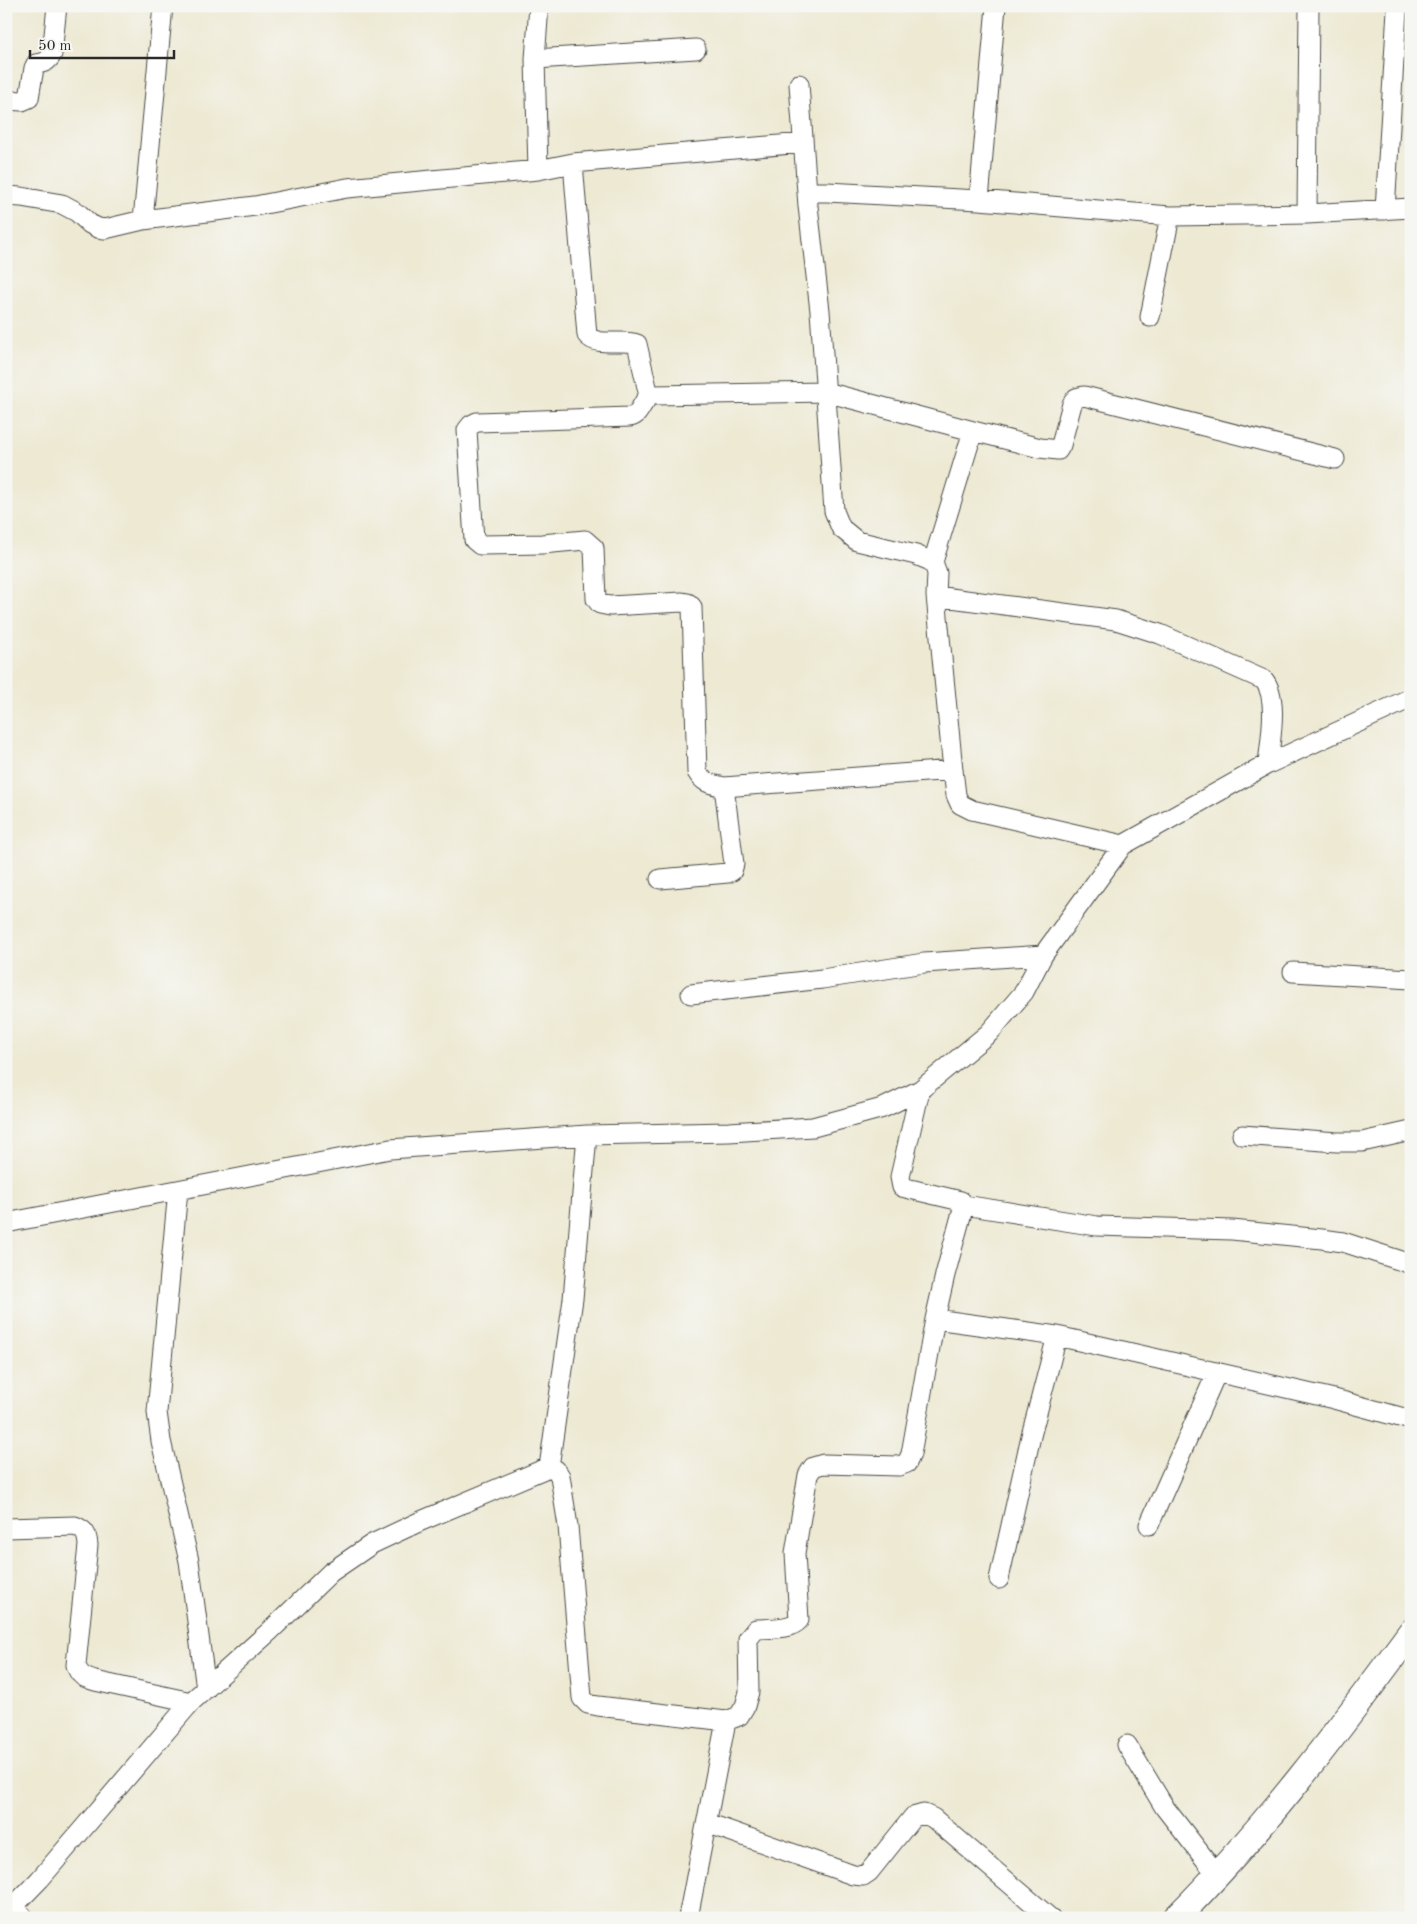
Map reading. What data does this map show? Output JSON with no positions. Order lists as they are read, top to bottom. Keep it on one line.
{"scale_bar":"50 m"}
